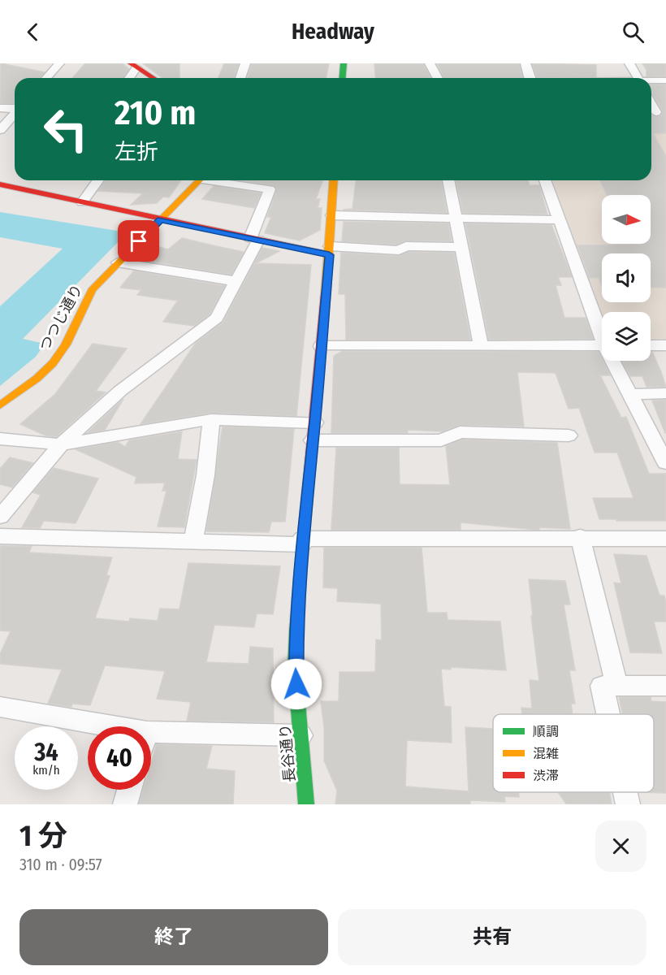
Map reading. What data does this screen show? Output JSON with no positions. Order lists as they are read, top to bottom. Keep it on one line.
{"streets":{"street":["つつじ通り","長谷通り"]},"legend":["順調","混雑","渋滞"],"north":"right","page":{"header":"Headway","turn":["210 m","左折"],"speed":"34 km/h","limit":"40","heading":["1 分","310 m · 09:57"],"buttons":["終了","共有"]}}
